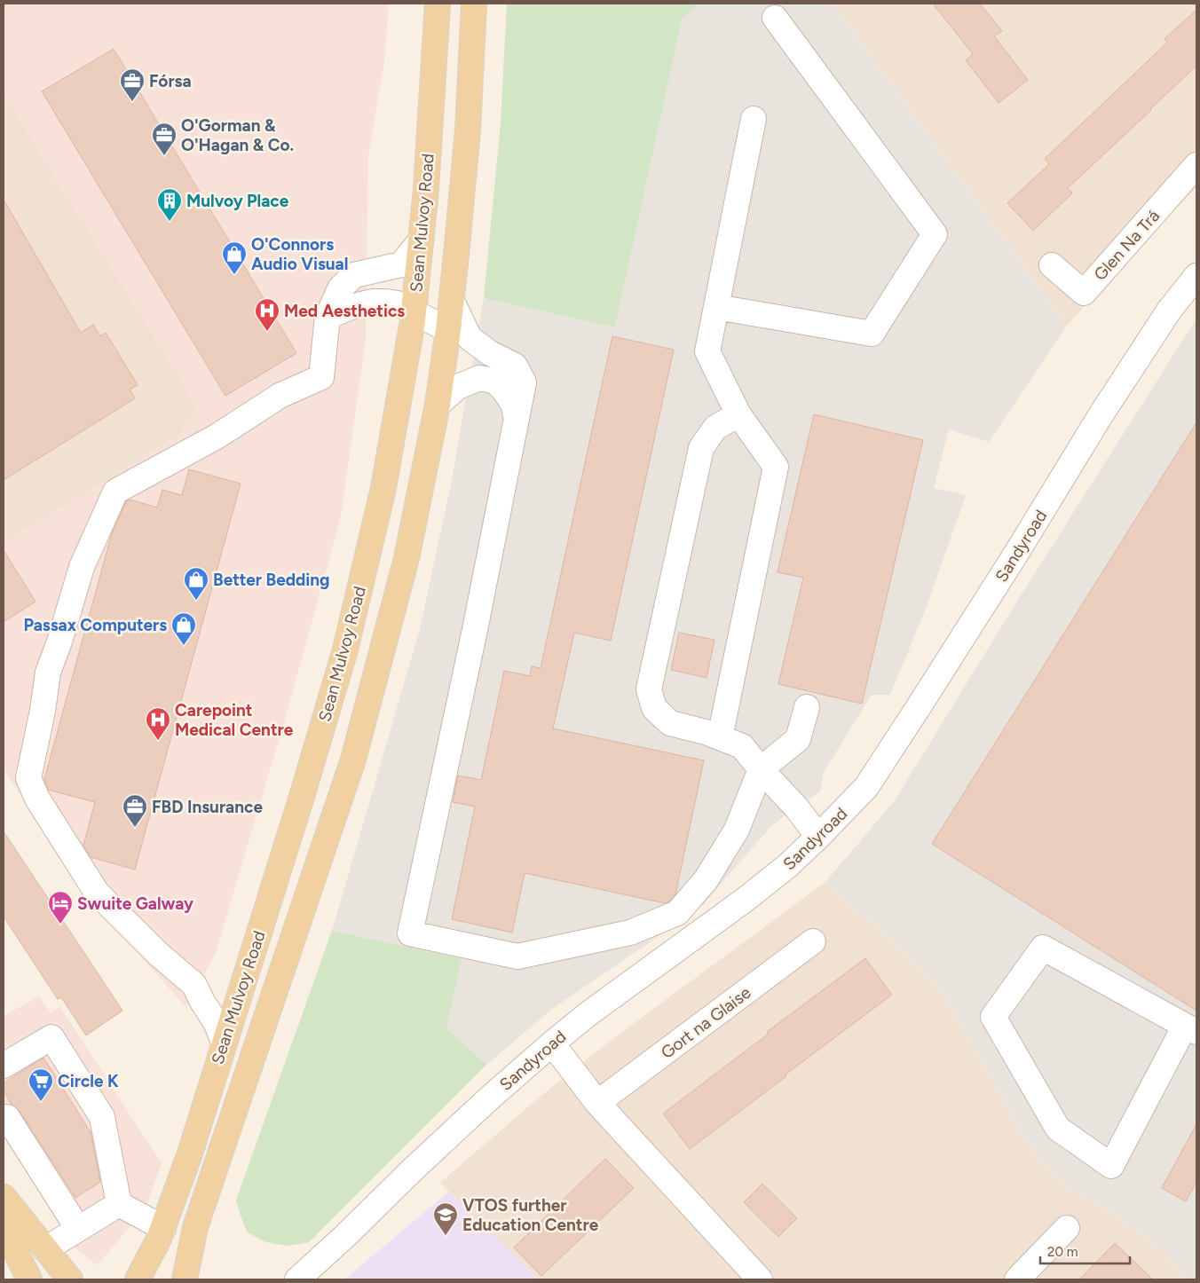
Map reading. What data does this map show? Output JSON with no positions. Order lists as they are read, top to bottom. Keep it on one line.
{"streets":{"main road":["Sean Mulvoy Road"],"street":["Glen Na Trá","Sandyroad","Gort na Glaise"]},"places":{"office":["Fórsa","O'Gorman & O'Hagan & Co.","FBD Insurance"],"building":["Mulvoy Place"],"shop":["O'Connors Audio Visual","Better Bedding","Passax Computers"],"hospital":["Med Aesthetics","Carepoint Medical Centre"],"hotel":["Swuite Galway"],"supermarket":["Circle K"],"school or university":["VTOS further Education Centre"]},"scale_bar":"20 m"}
